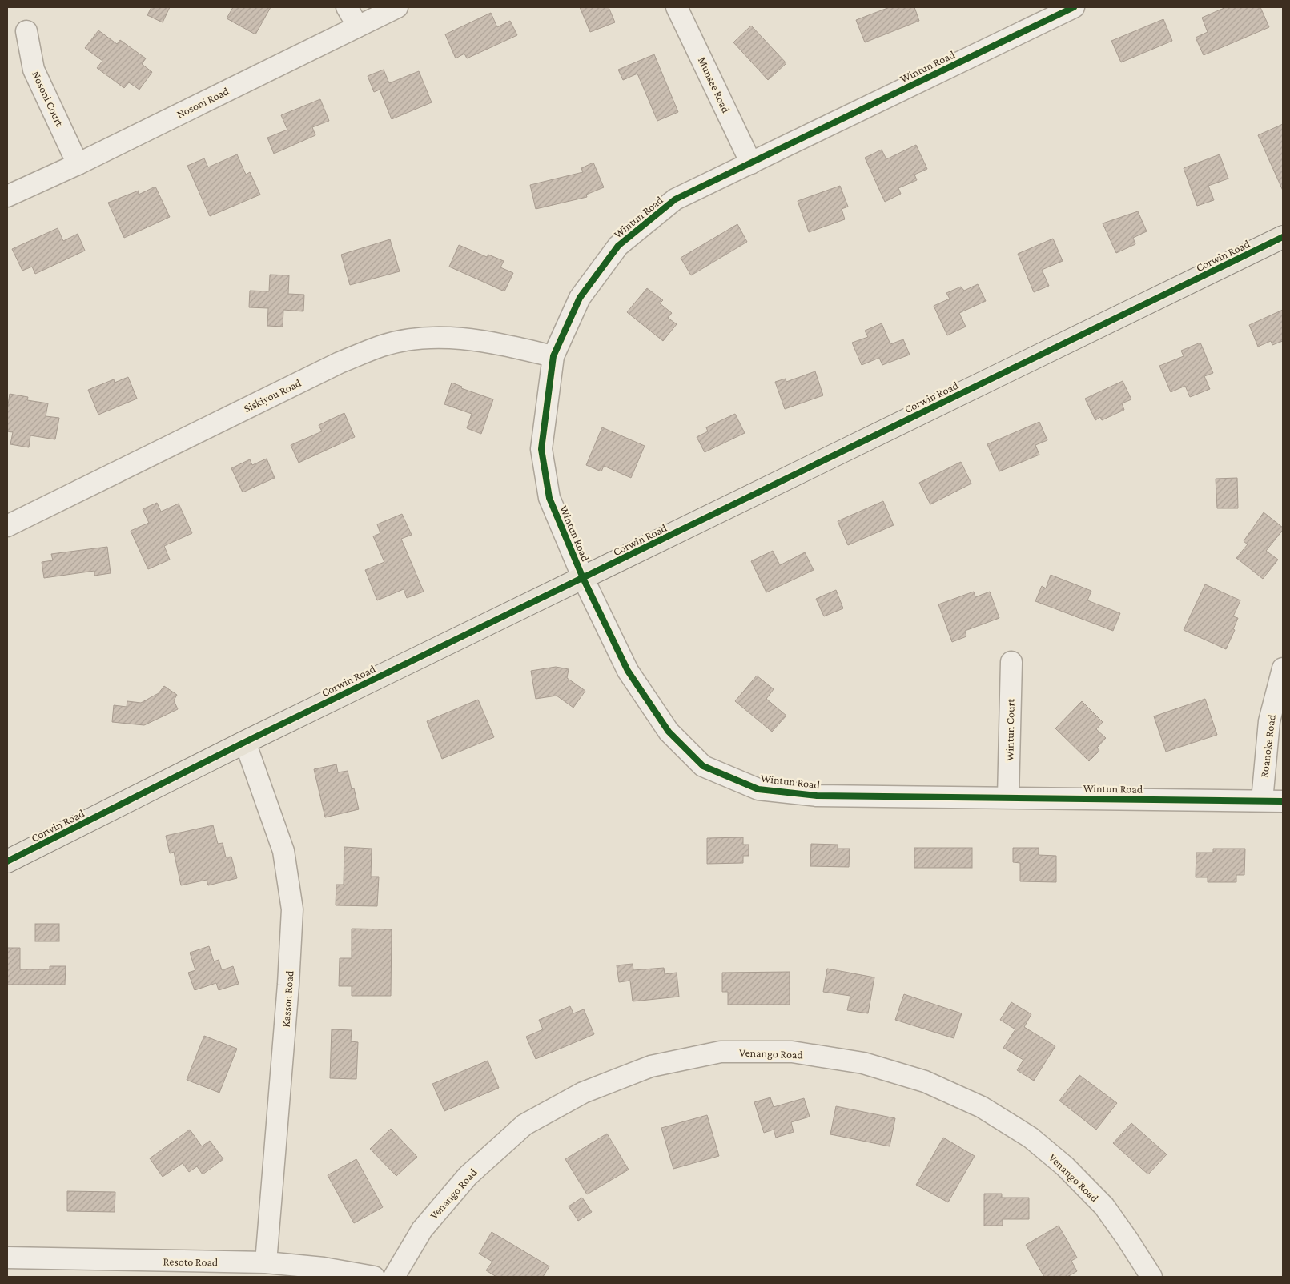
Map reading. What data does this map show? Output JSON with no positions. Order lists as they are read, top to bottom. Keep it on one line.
{"streets":{"main road":["Corwin Road"],"street":["Wintun Road","Munsee Road","Nosoni Court","Nosoni Road","Siskiyou Road","Wintun Court","Roanoke Road","Kasson Road","Venango Road","Resoto Road"]},"crossings":[["Wintun Road","Munsee Road"],["Wintun Road","Corwin Road"],["Wintun Road","Siskiyou Road"],["Wintun Road","Wintun Court"],["Wintun Road","Roanoke Road"],["Nosoni Court","Nosoni Road"],["Corwin Road","Kasson Road"],["Kasson Road","Resoto Road"]]}
